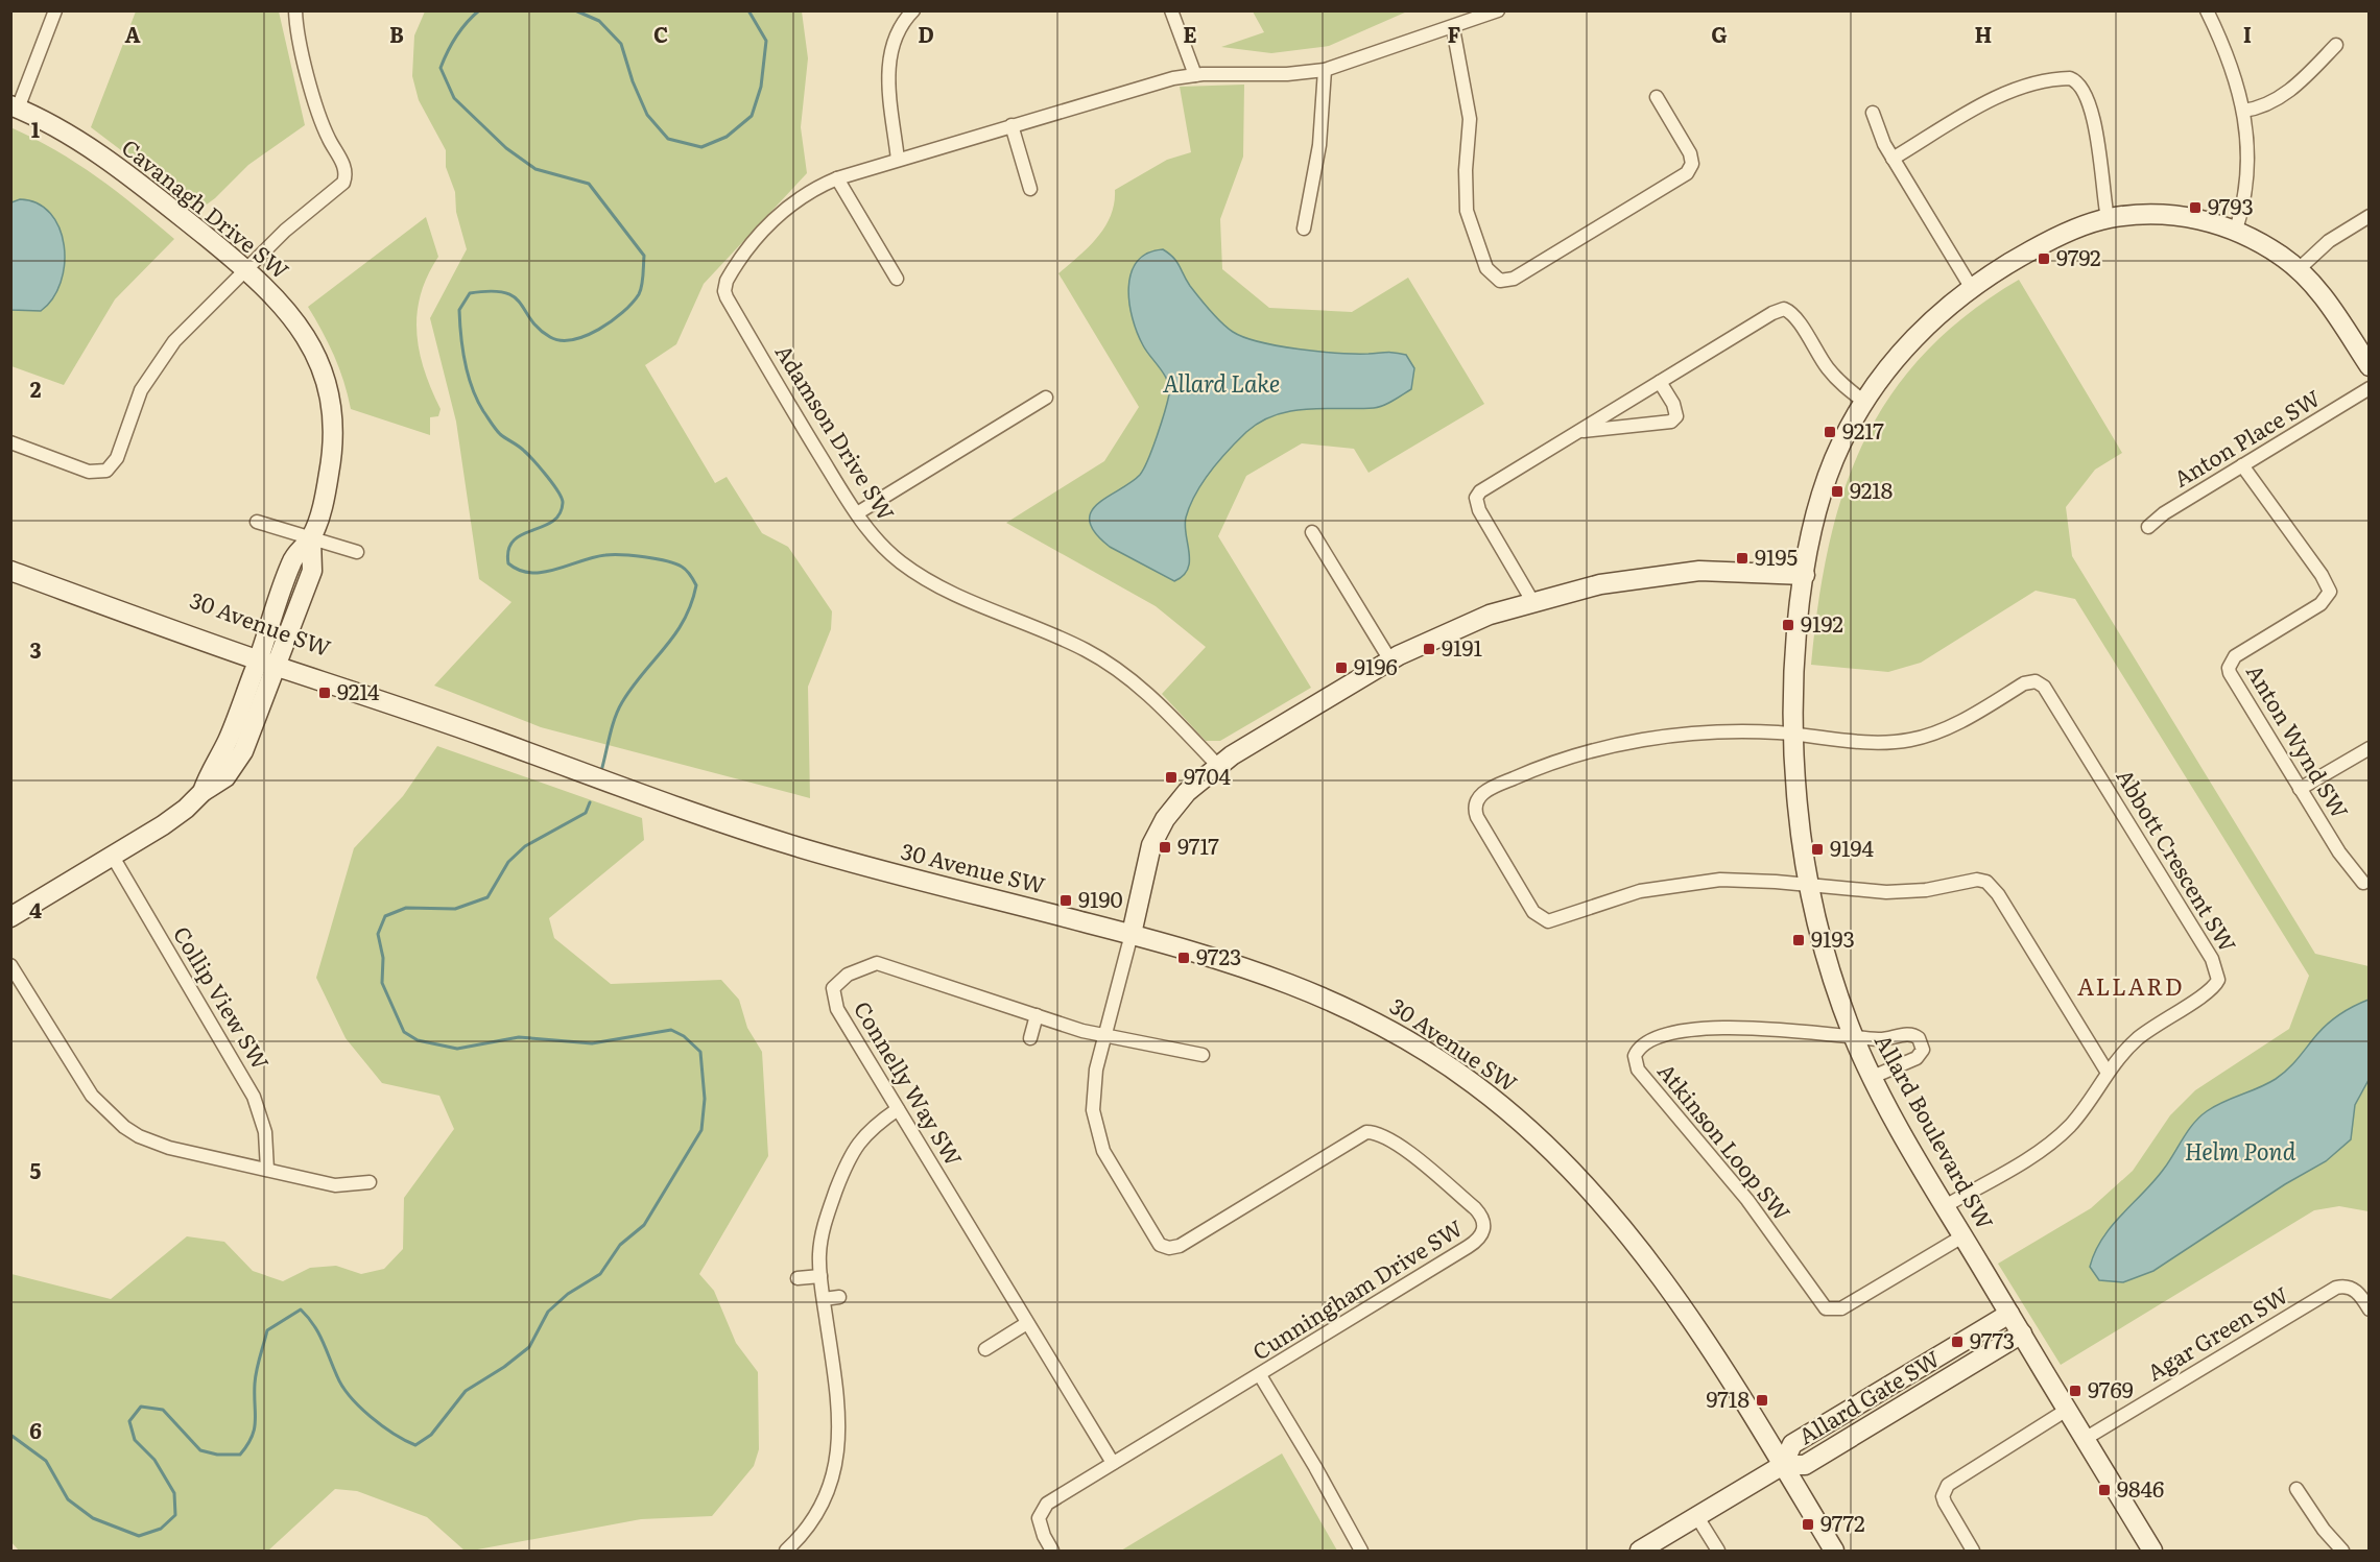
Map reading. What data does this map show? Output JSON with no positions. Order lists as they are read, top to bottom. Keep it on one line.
{"streets":{"street":["Cavanagh Drive SW","Adamson Drive SW","Anton Place SW","30 Avenue SW","Anton Wynd SW","Abbott Crescent SW","Collip View SW","Connelly Way SW","Allard Boulevard SW","Atkinson Loop SW","Cunningham Drive SW","Agar Green SW","Allard Gate SW"]},"crossings":[["Cavanagh Drive SW","30 Avenue SW"],["Cavanagh Drive SW","Collip View SW"],["Anton Place SW","Anton Wynd SW"],["30 Avenue SW","Cunningham Drive SW"],["30 Avenue SW","Allard Gate SW"],["Abbott Crescent SW","Allard Boulevard SW"],["Connelly Way SW","Cunningham Drive SW"],["Allard Boulevard SW","Atkinson Loop SW"],["Allard Boulevard SW","Agar Green SW"],["Allard Boulevard SW","Allard Gate SW"]],"districts":["ALLARD"],"water":["Allard Lake","Helm Pond"],"places":{"transit":["9793","9792","9217","9218","9195","9192","9191","9196","9214","9704","9717","9194","9190","9193","9723","9773","9769","9718","9846","9772"]},"grid":{"columns":["A","B","C","D","E","F","G","H","I"],"rows":["1","2","3","4","5","6"]}}
